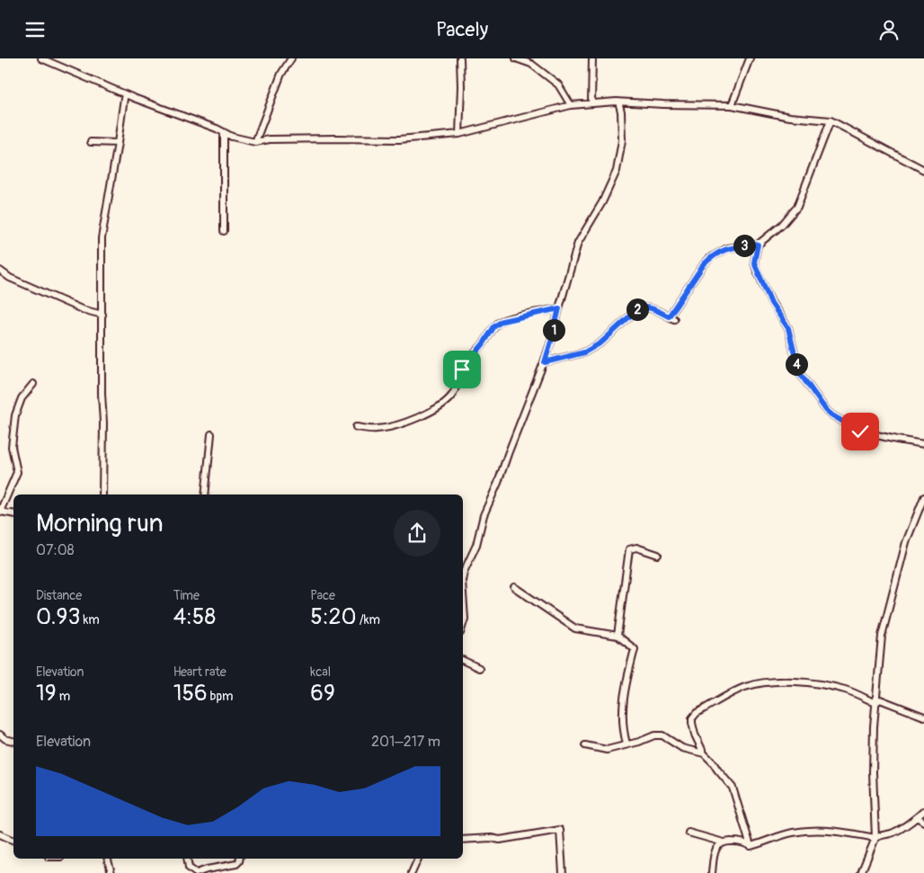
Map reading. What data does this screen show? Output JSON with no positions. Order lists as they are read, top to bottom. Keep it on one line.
{"page":{"header":"Pacely","pins":["3","2","1","4"],"heading":["Morning run","07:08"],"stats":[["Distance","0.93 km"],["Time","4:58"],["Pace","5:20 /km"],["Elevation","19 m"],["Heart rate","156 bpm"],["kcal","69"]],"chart":["Elevation","201–217 m"]}}
